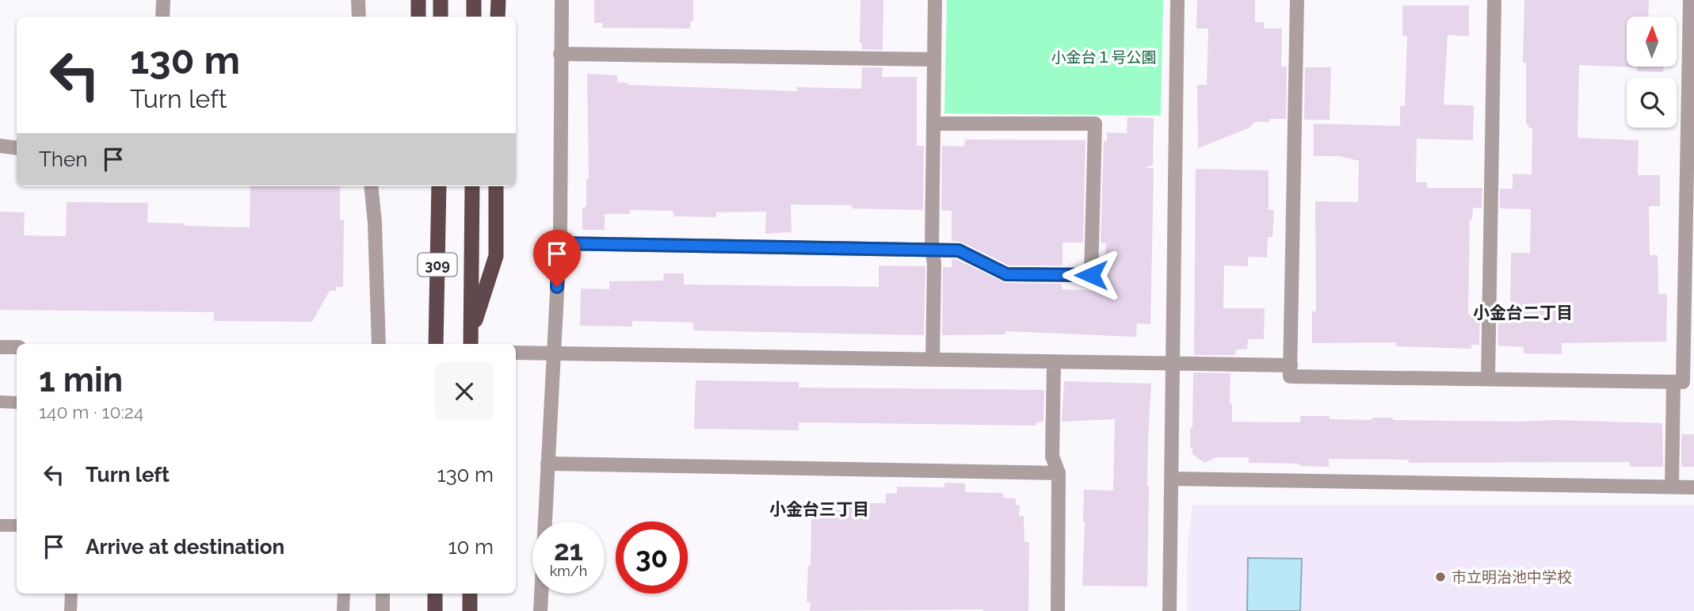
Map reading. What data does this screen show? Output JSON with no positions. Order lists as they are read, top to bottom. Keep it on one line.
{"streets":{"highway":["309"]},"districts":["小金台二丁目","小金台三丁目"],"parks":["小金台１号公園"],"places":["市立明治池中学校"],"north":"top","page":{"turn":["130 m","Turn left"],"then":"Then","heading":["1 min","140 m · 10:24"],"list":[{"name":"Turn left","value":"130 m"},{"name":"Arrive at destination","value":"10 m"}],"speed":"21 km/h","limit":"30"}}
